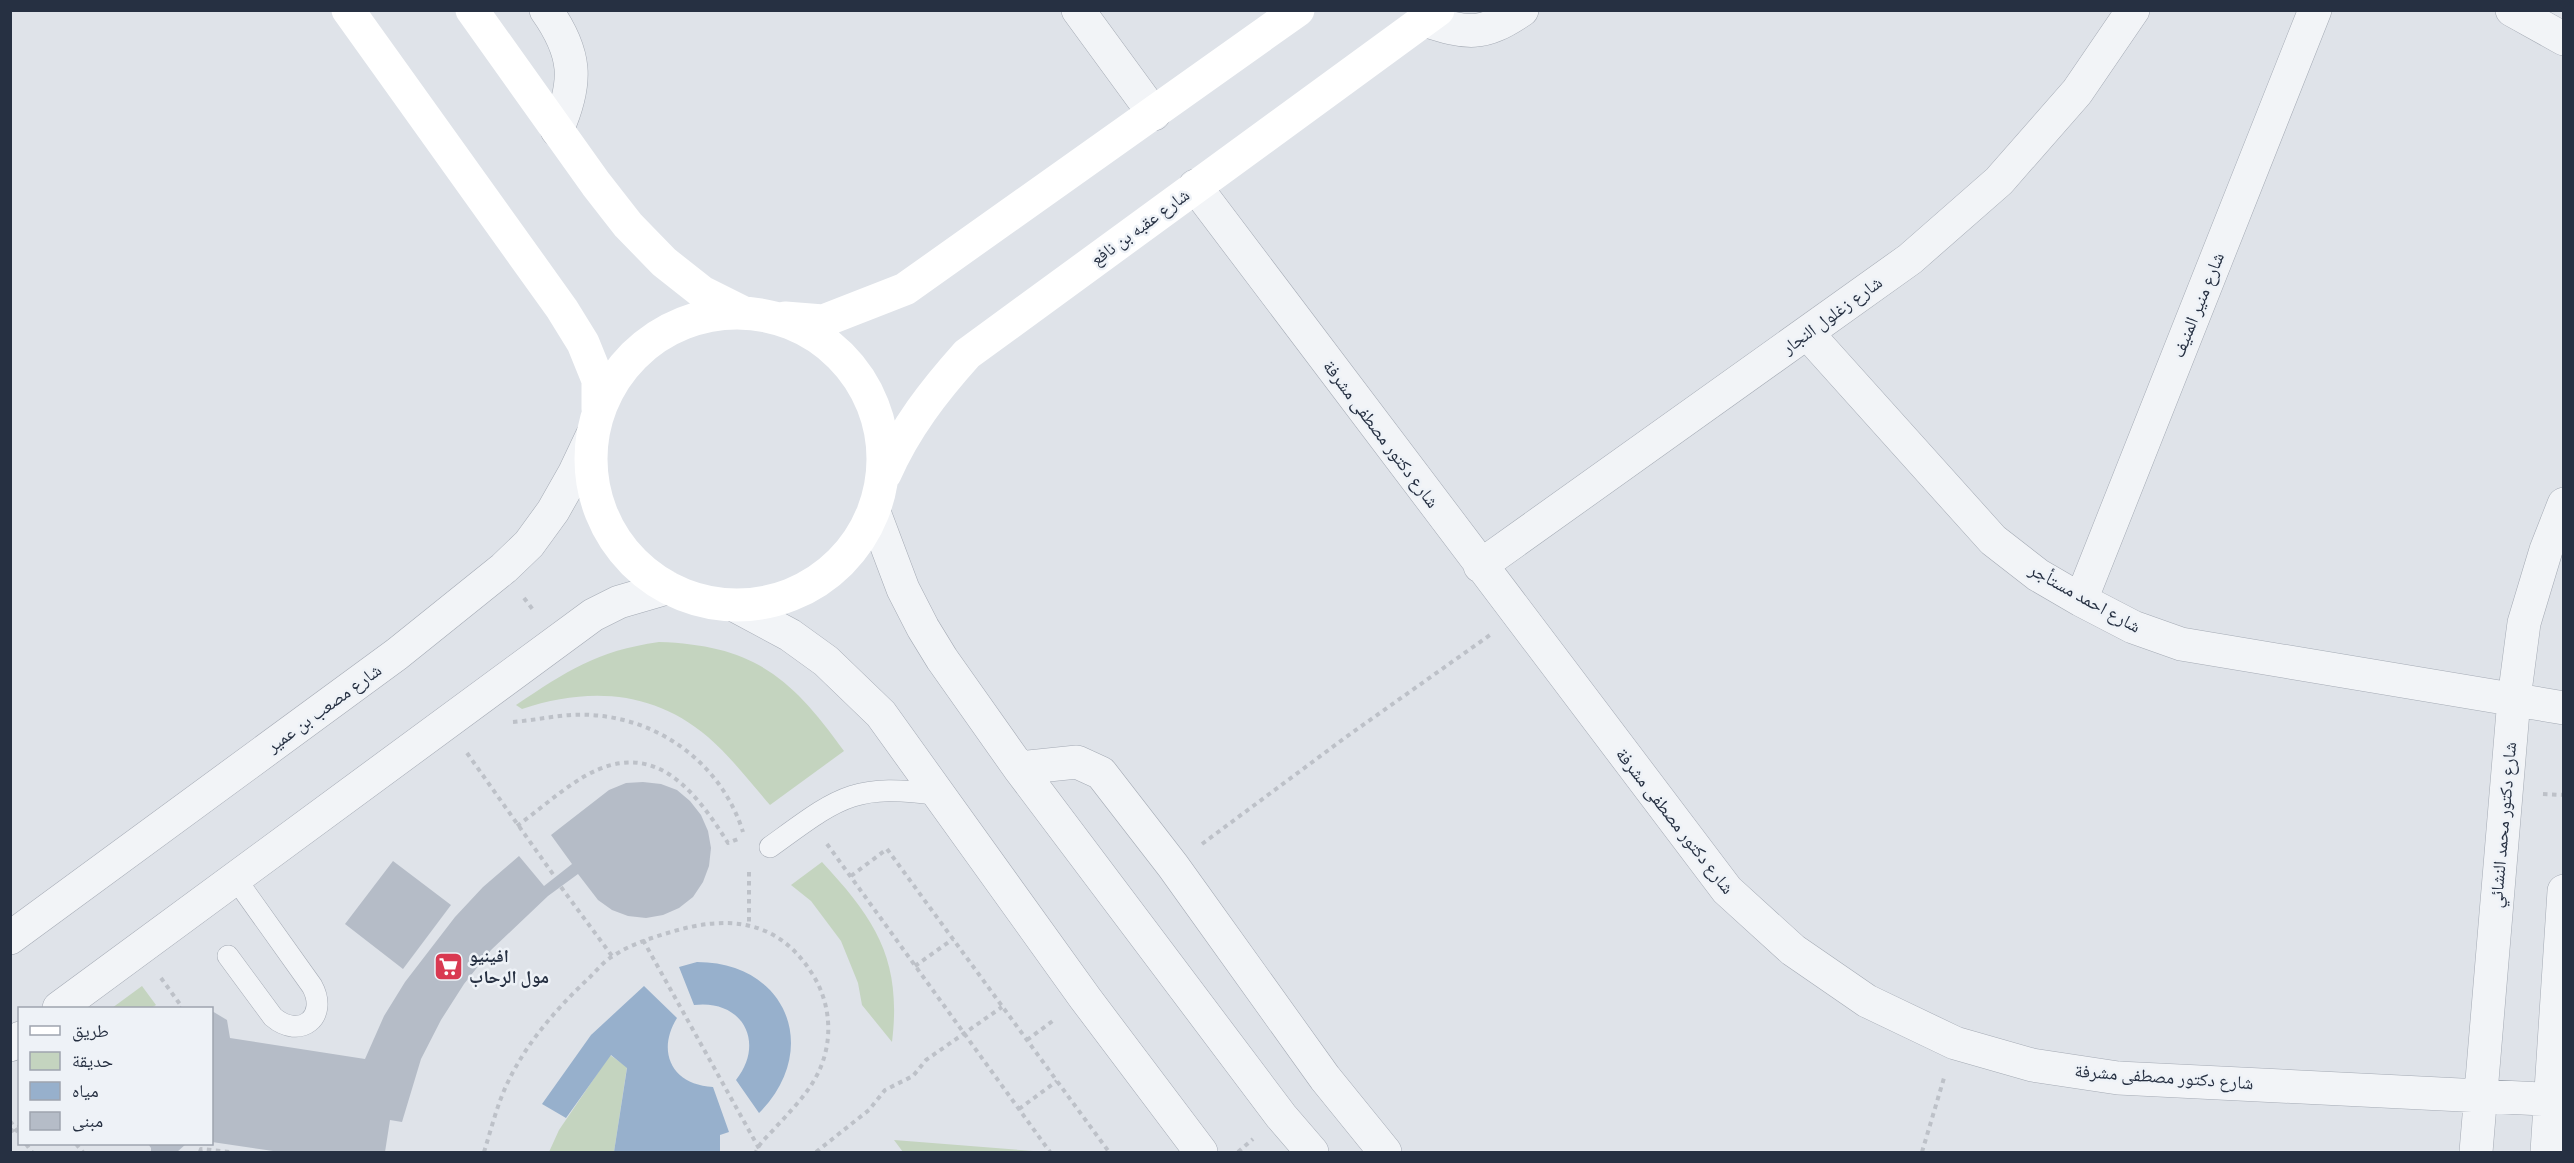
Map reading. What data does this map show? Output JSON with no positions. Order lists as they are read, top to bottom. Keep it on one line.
{"streets":{"street":["شارع عقبه بن نافع","شارع منير المنيف","شارع زغلول النجار","شارع دكتور مصطفى مشرفة","شارع احمد مستأجر","شارع مصعب بن عمير","شارع دكتور محمد النشائي"]},"crossings":[["شارع عقبه بن نافع","شارع دكتور مصطفى مشرفة"],["شارع عقبه بن نافع","شارع مصعب بن عمير"],["شارع منير المنيف","شارع احمد مستأجر"],["شارع زغلول النجار","شارع دكتور مصطفى مشرفة"],["شارع زغلول النجار","شارع احمد مستأجر"],["شارع دكتور مصطفى مشرفة","شارع دكتور محمد النشائي"],["شارع احمد مستأجر","شارع دكتور محمد النشائي"]],"places":{"supermarket":["افينيو مول الرحاب"]},"legend":["طريق","حديقة","مياه","مبنى"]}
